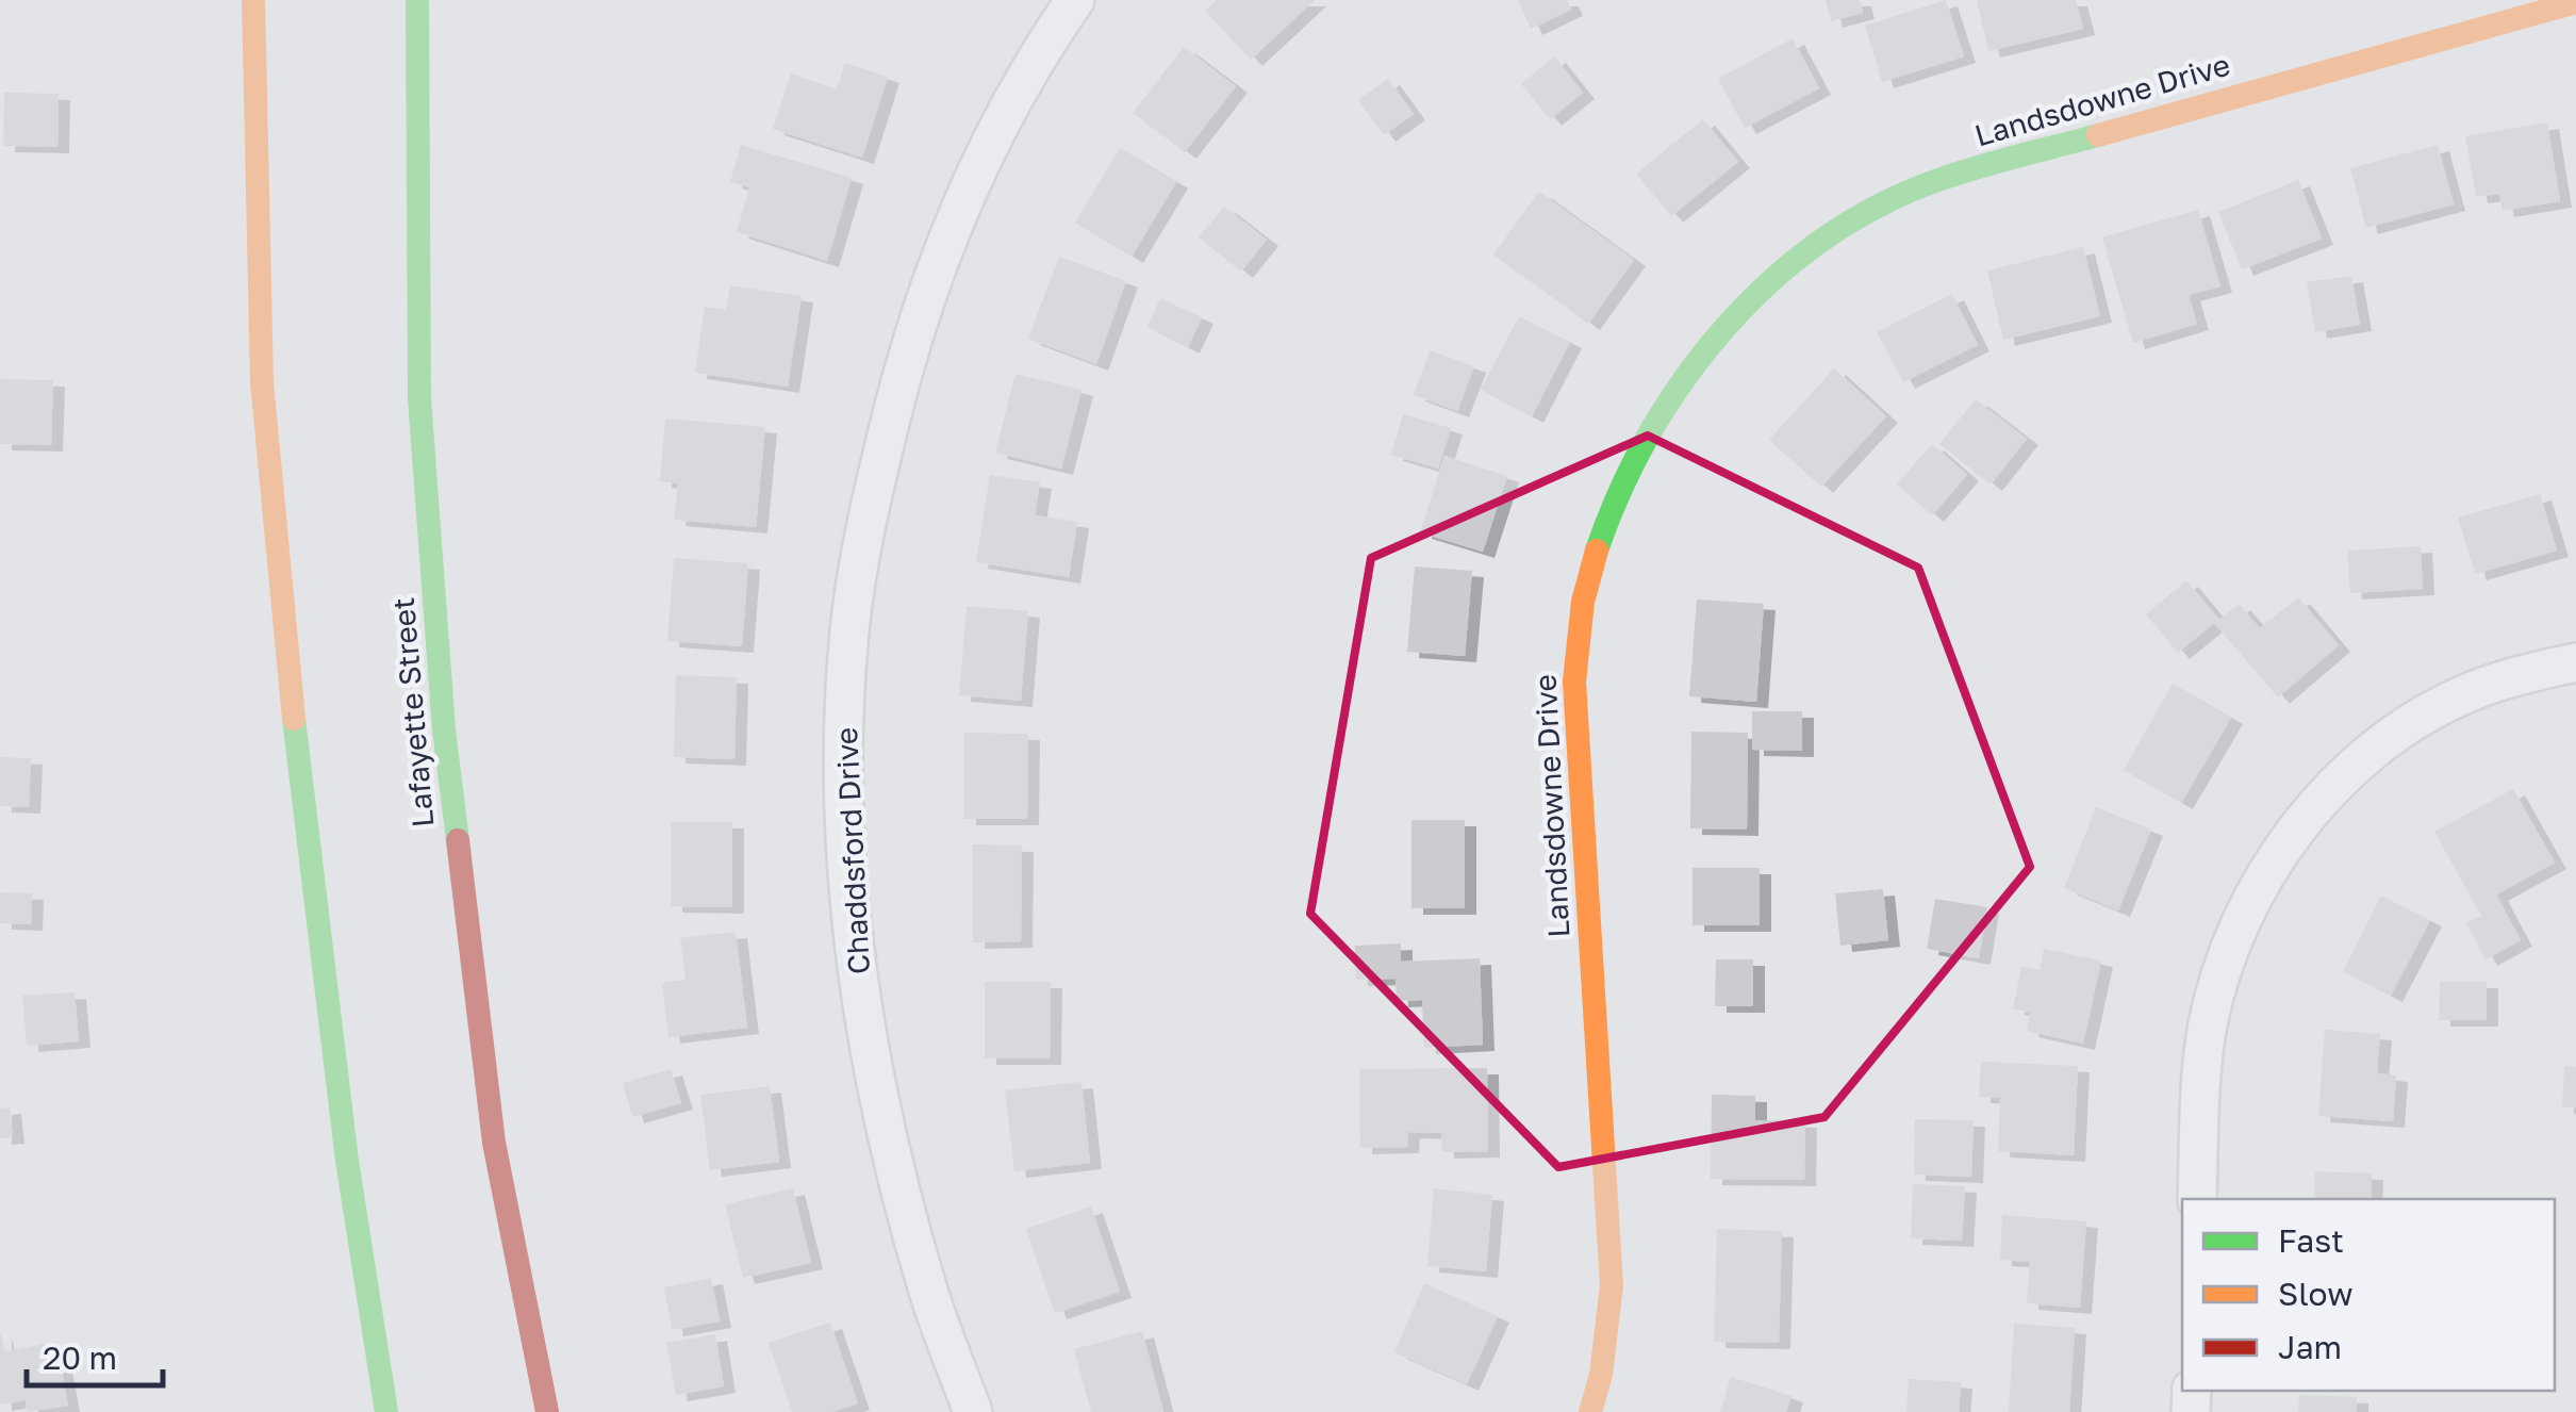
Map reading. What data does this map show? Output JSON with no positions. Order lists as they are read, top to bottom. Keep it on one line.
{"streets":{"main road":["Landsdowne Drive","Lafayette Street"],"street":["Chaddsford Drive"]},"legend":["Fast","Slow","Jam"],"scale_bar":"20 m"}
